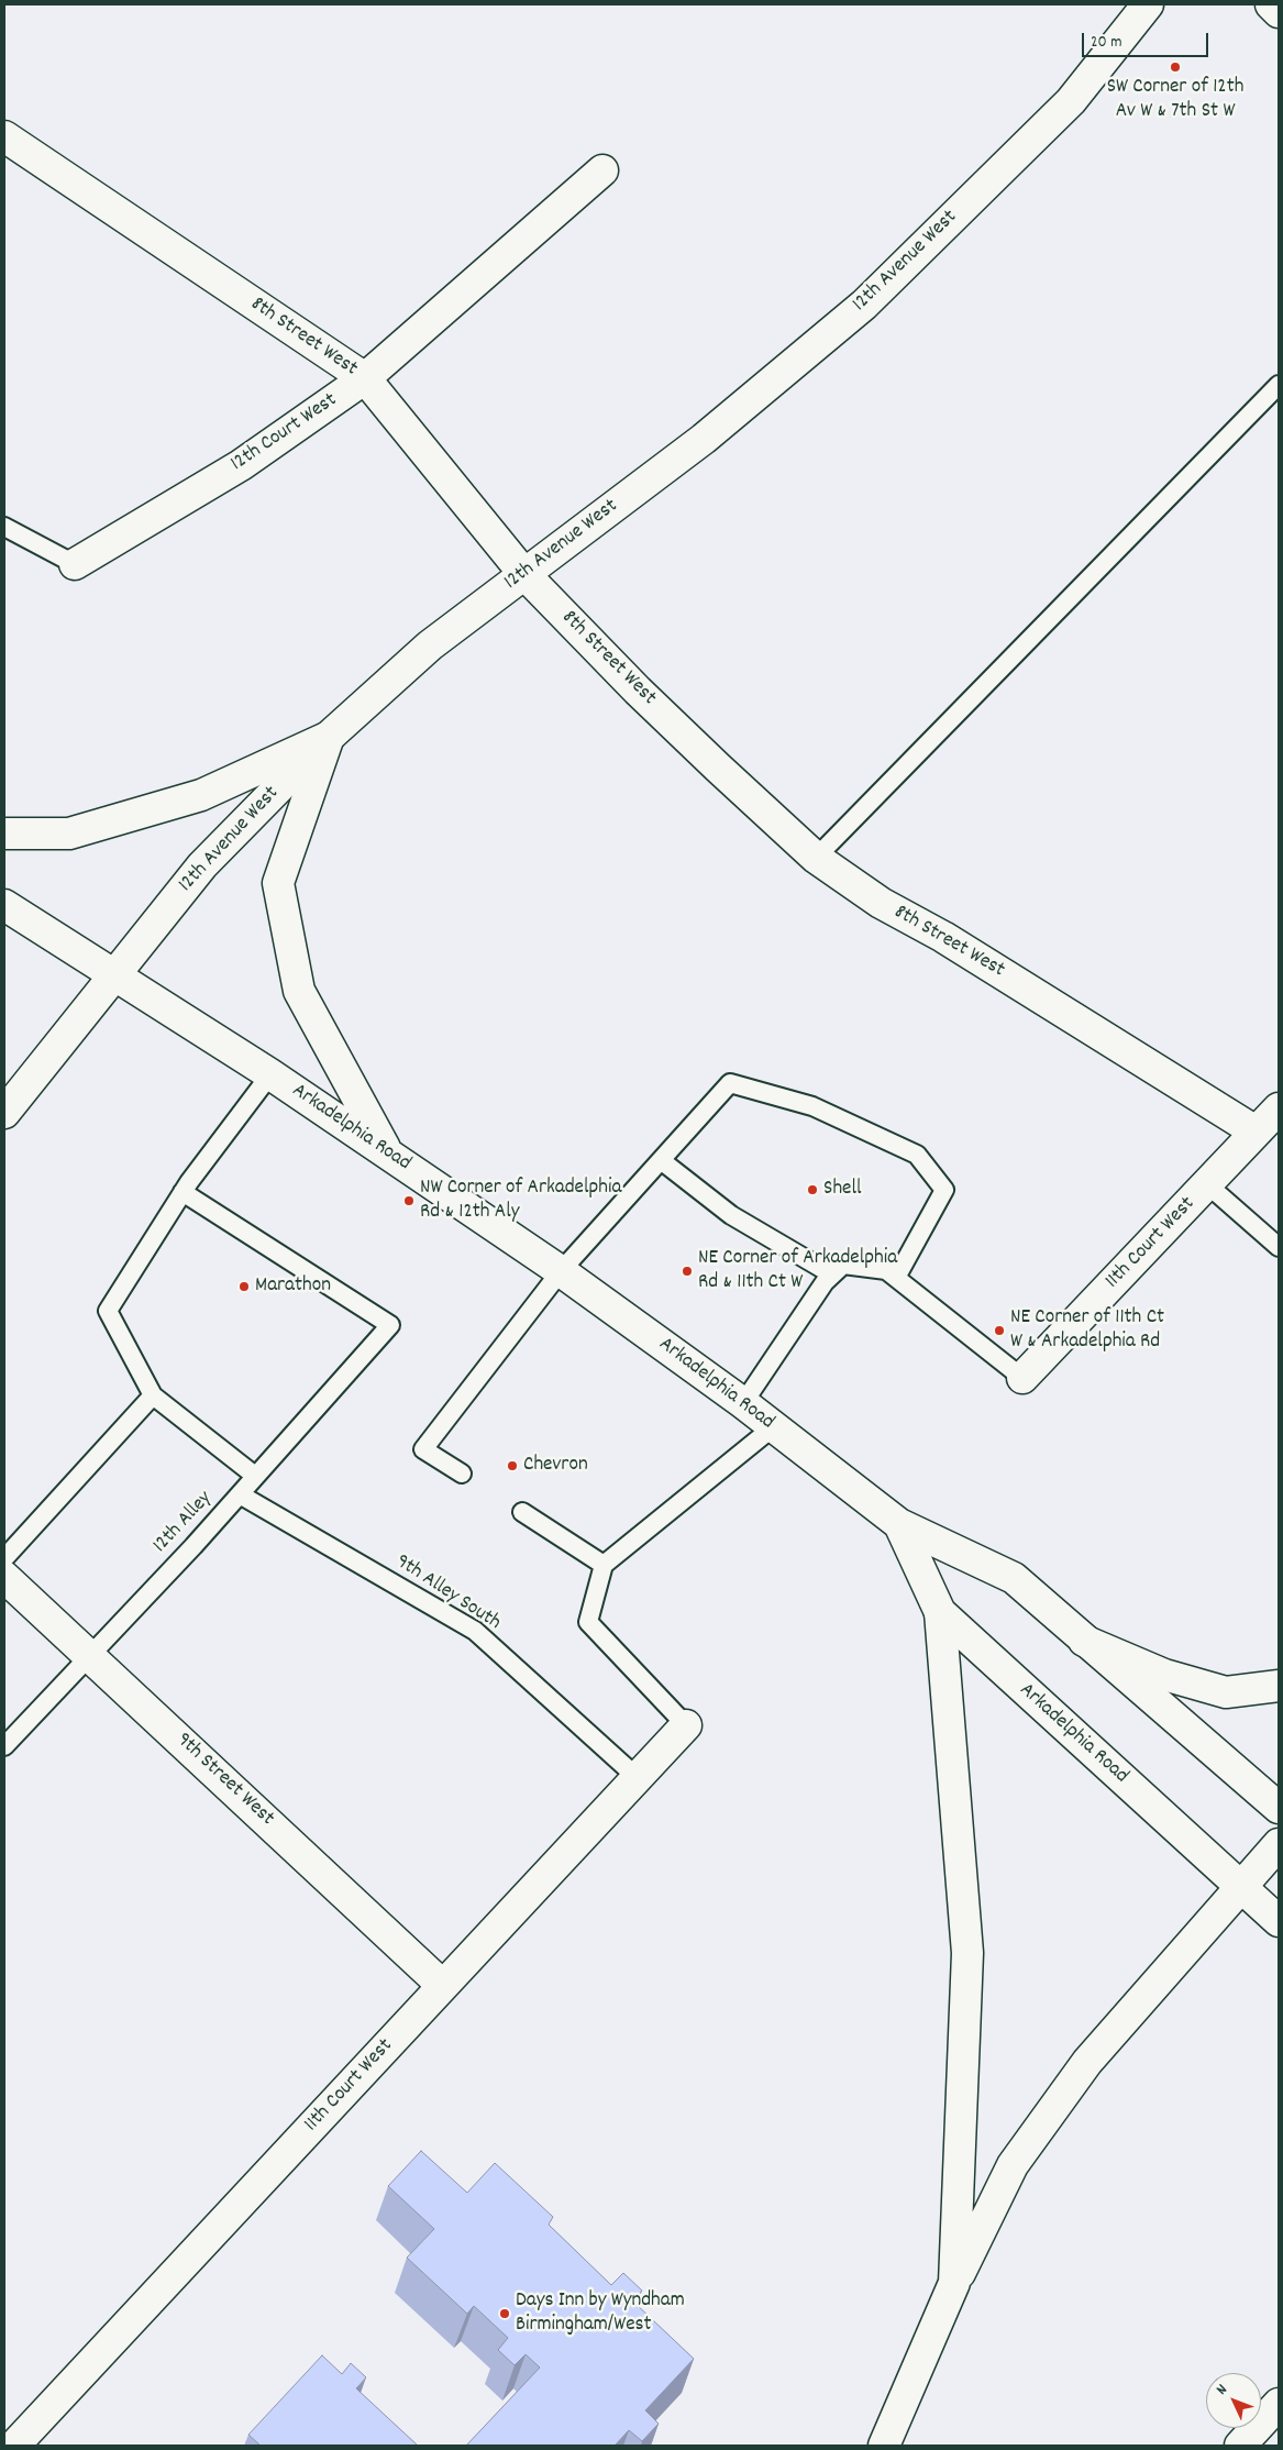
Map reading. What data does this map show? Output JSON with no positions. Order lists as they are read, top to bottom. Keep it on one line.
{"streets":{"main road":["12th Avenue West","8th Street West","12th Court West","Arkadelphia Road","11th Court West","9th Street West"],"lane":["12th Alley","9th Alley South"]},"crossings":[["12th Avenue West","8th Street West"],["12th Avenue West","Arkadelphia Road"],["8th Street West","12th Court West"],["8th Street West","11th Court West"],["11th Court West","9th Alley South"],["11th Court West","9th Street West"],["12th Alley","9th Alley South"],["12th Alley","9th Street West"]],"places":["SW Corner of 12th Av W & 7th St W","Shell","NW Corner of Arkadelphia Rd & 12th Aly","NE Corner of Arkadelphia Rd & 11th Ct W","Marathon","NE Corner of 11th Ct W & Arkadelphia Rd","Chevron","Days Inn by Wyndham Birmingham/West"],"scale_bar":"20 m","north":"top left"}
